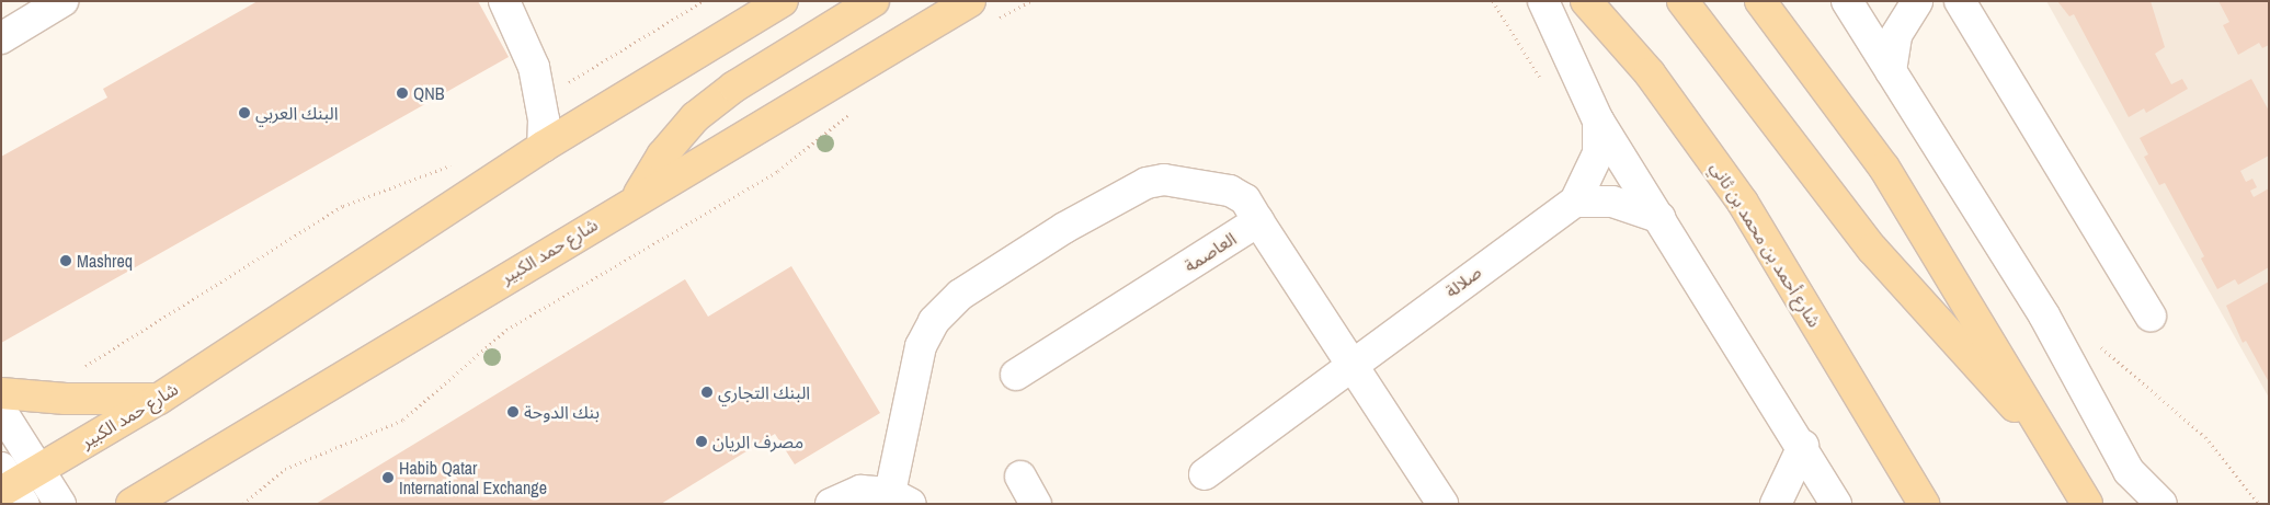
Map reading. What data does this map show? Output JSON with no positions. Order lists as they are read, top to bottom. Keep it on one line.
{"streets":{"main road":["شارع أحمد بن محمد بن ثاني","شارع حمد الكبير"],"street":["العاصمة","صلالة"]},"places":["QNB","البنك العربي","Mashreq","البنك التجاري","بنك الدوحة","مصرف الريان","Habib Qatar International Exchange"]}
